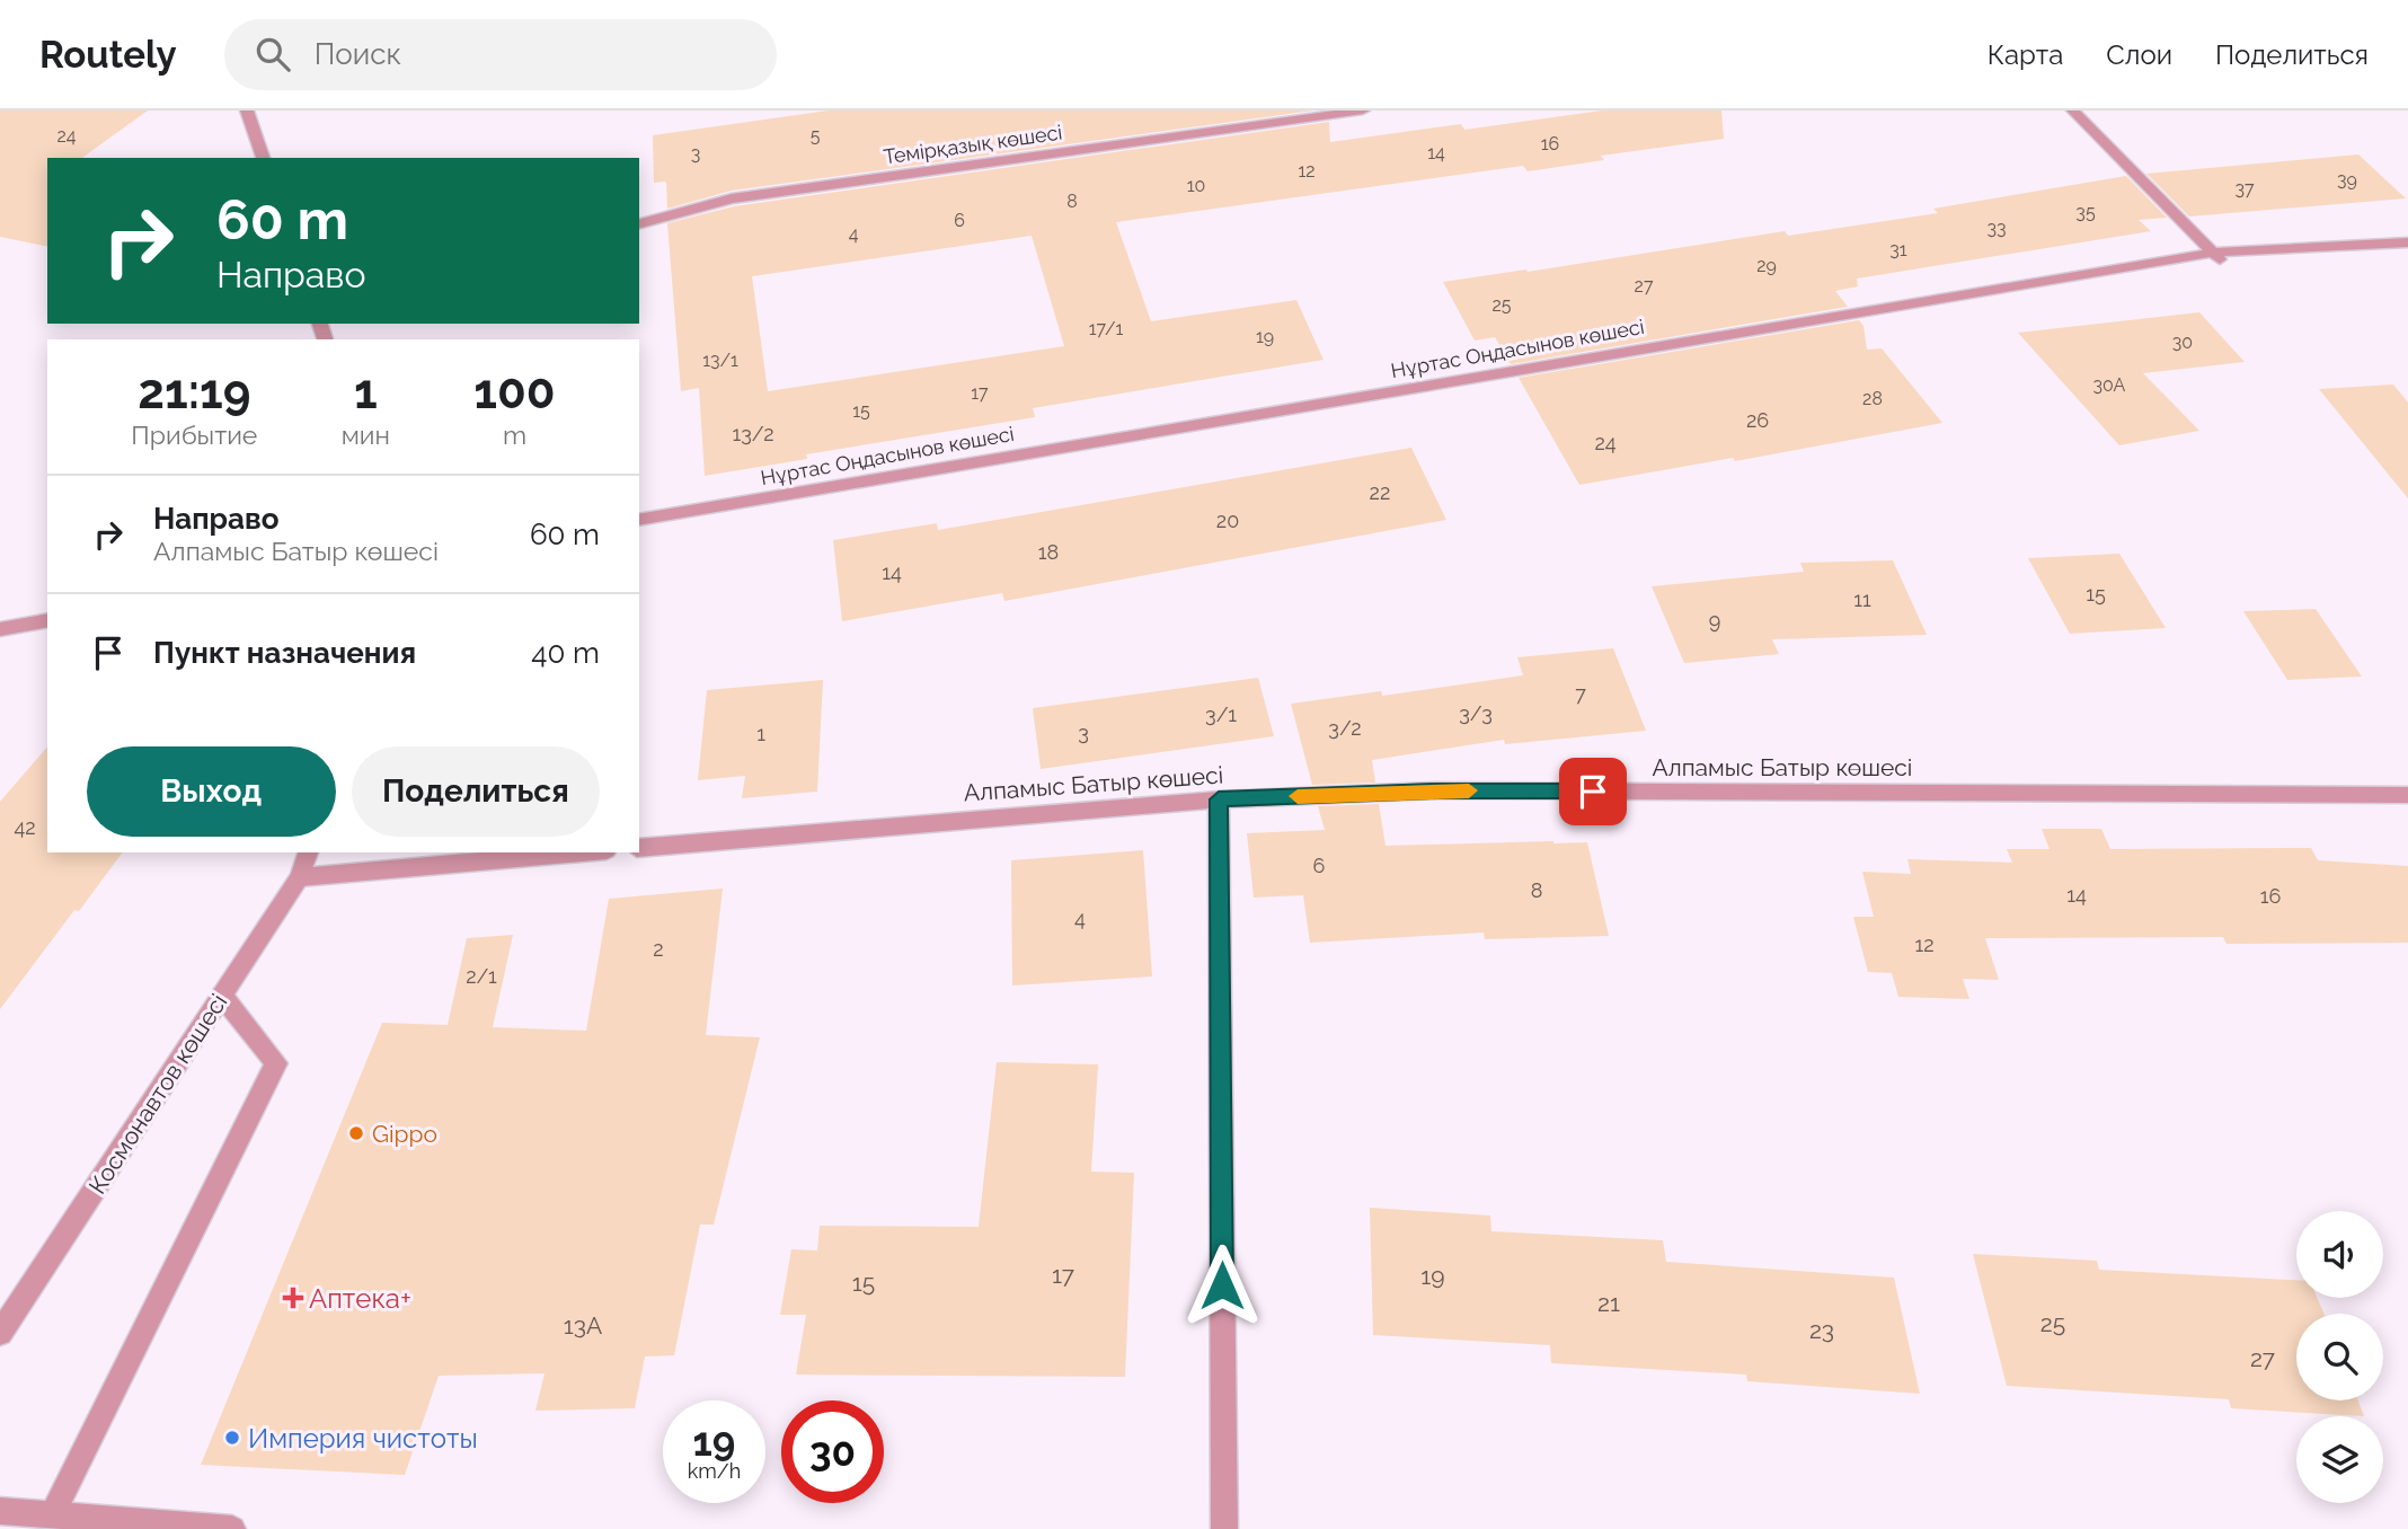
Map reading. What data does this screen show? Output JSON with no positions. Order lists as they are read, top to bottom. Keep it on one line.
{"streets":{"street":["Темірқазық көшесі","Нұртас Оңдасынов көшесі","Алпамыс Батыр көшесі","Космонавтов көшесі"]},"places":{"other":["Gippo","Империя чистоты"],"health":["Аптека+"]},"house_numbers":["24","5","16","14","3","12","39","10","37","8","35","6","33","4","31","29","27","25","17/1","19","30","13/1","30А","17","28","15","26","13/2","24","22","20","18","14","15","11","9","7","3/3","3/1","3/2","3","1","42","6","8","14","16","4","12","2","2/1","17","19","15","21","25","13А","23","27"],"page":{"header":"Routely","search":"Поиск","nav":["Карта","Слои","Поделиться"],"turn":["60 m","Направо"],"eta":["21:19","Прибытие","1","мин","100","m"],"list":[{"name":"Направо","note":"Алпамыс Батыр көшесі","value":"60 m"},{"name":"Пункт назначения","value":"40 m"}],"buttons":["Выход","Поделиться"],"speed":"19 km/h","limit":"30"}}
